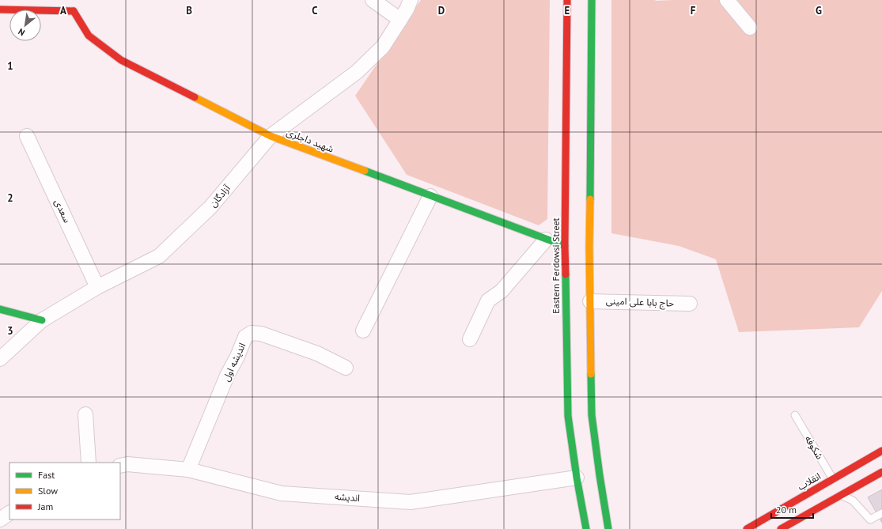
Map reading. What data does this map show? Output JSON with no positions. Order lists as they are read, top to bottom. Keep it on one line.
{"streets":{"main road":["شهید داجلری","Eastern Ferdowsi Street","انقلاب"],"street":["آزادگان","سعدی","حاج بابا علی امینی","اندیشه اول","اندیشه"],"lane":["شکوفه"]},"crossings":[["شهید داجلری","آزادگان"],["شهید داجلری","Eastern Ferdowsi Street"],["آزادگان","سعدی"],["Eastern Ferdowsi Street","اندیشه"],["اندیشه اول","اندیشه"],["شکوفه","انقلاب"]],"legend":["Fast","Slow","Jam"],"scale_bar":"20 m","north":"bottom left","grid":{"columns":["A","B","C","D","E","F","G"],"rows":["1","2","3"]}}
